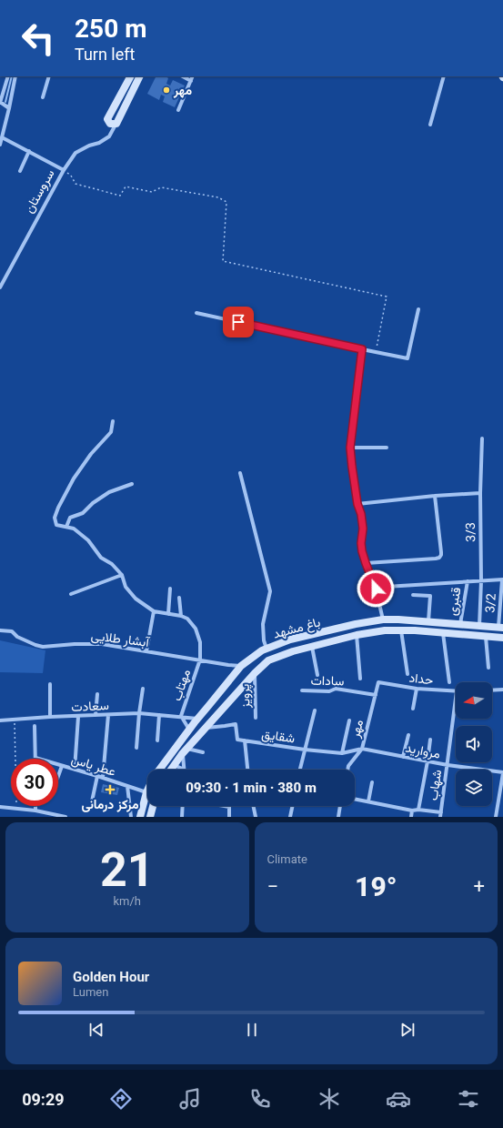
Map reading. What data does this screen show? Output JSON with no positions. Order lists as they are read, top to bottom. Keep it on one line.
{"streets":{"main road":["سروستان","باغ مشهد"],"street":["3/3","قنبری","3/2","آبشار طلایی","حداد","سادات","مهتاب","پرویز","سعادت","مهر","شقایق","مروارید","عطر یاس","شهاب"]},"crossings":[["3/3","باغ مشهد"],["قنبری","باغ مشهد"],["3/2","باغ مشهد"],["باغ مشهد","آبشار طلایی"],["باغ مشهد","پرویز"],["باغ مشهد","سعادت"],["باغ مشهد","شقایق"],["باغ مشهد","عطر یاس"],["آبشار طلایی","مهتاب"],["حداد","مهر"],["سادات","مهر"],["مهتاب","سعادت"],["مهر","شقایق"],["مهر","مروارید"],["شقایق","مروارید"],["مروارید","شهاب"]],"places":{"other":["مهر"],"health":["مرکز درمانی"]},"north":"left","page":{"turn":["250 m","Turn left"],"limit":"30","trip":"09:30 · 1 min · 380 m","tile":[["21","km/h"],"Climate"],"heat":["−","19°","+"],"song":["Golden Hour","Lumen"],"tabs":"09:29"}}
